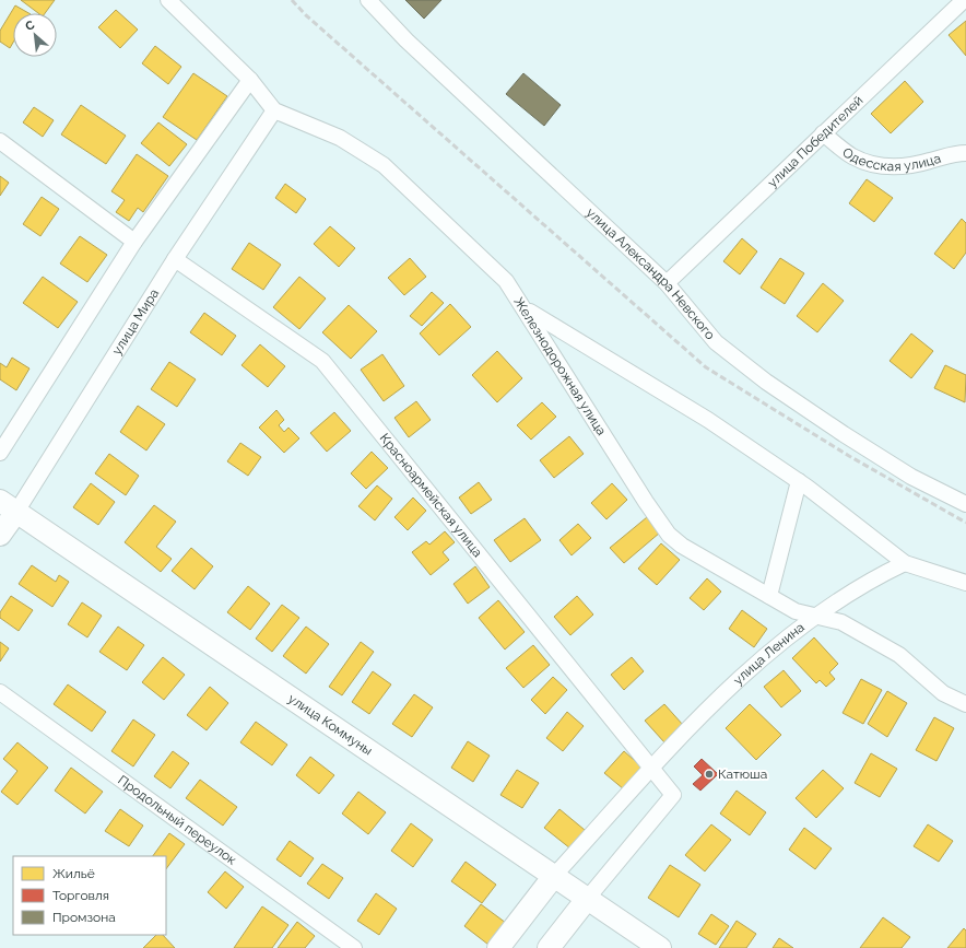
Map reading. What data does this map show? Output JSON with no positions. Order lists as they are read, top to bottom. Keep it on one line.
{"streets":{"street":["улица Победителей","Одесская улица","улица Александра Невского","улица Мира","Железнодорожная улица","Красноармейская улица","улица Ленина","улица Коммуны","Продольный переулок"]},"crossings":[["улица Победителей","Одесская улица"],["улица Победителей","улица Александра Невского"],["улица Мира","Железнодорожная улица"],["улица Мира","Красноармейская улица"],["улица Мира","улица Коммуны"],["Железнодорожная улица","улица Ленина"],["Красноармейская улица","улица Ленина"],["улица Ленина","улица Коммуны"]],"places":["Катюша"],"legend":["Жильё","Торговля","Промзона"],"north":"top left"}
